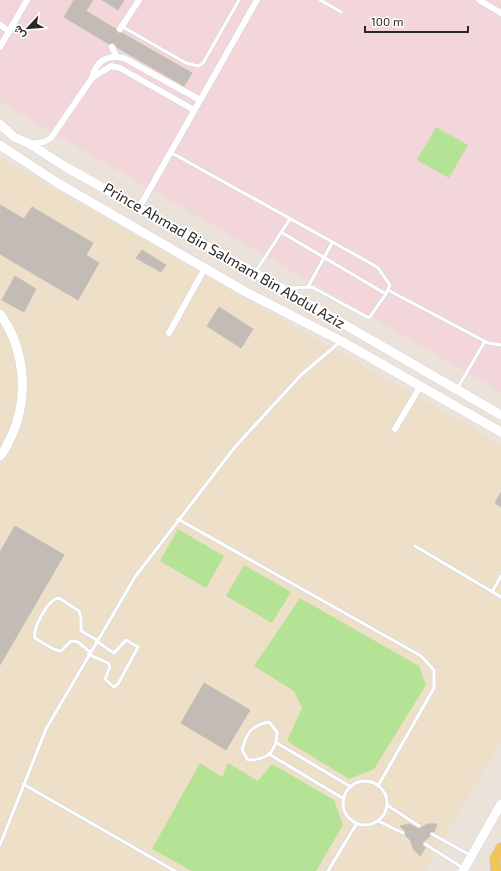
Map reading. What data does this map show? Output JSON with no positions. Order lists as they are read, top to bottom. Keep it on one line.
{"streets":{"main road":["Prince Ahmad Bin Salmam Bin Abdul Aziz"]},"scale_bar":"100 m","north":"bottom left"}
